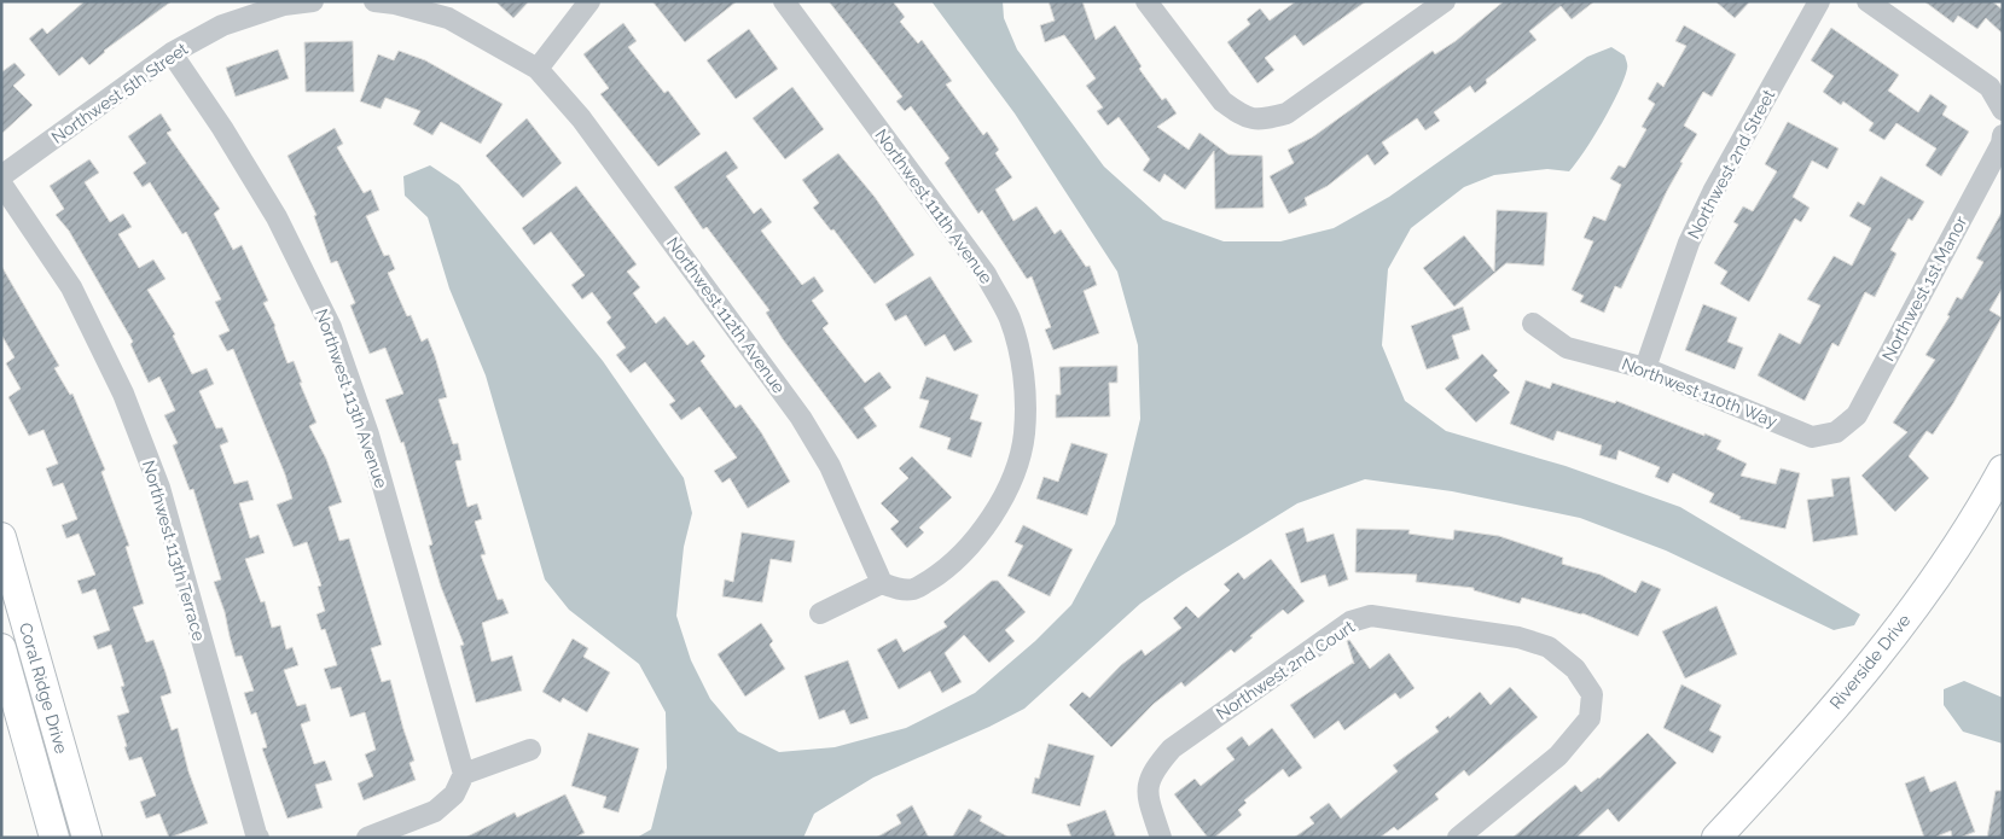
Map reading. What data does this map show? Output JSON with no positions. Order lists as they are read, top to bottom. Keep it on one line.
{"streets":{"main road":["Riverside Drive","Coral Ridge Drive"],"street":["Northwest 5th Street","Northwest 2nd Street","Northwest 111th Avenue","Northwest 1st Manor","Northwest 112th Avenue","Northwest 110th Way","Northwest 113th Avenue","Northwest 113th Terrace","Northwest 2nd Court"]},"crossings":[["Northwest 5th Street","Northwest 113th Avenue"],["Northwest 2nd Street","Northwest 110th Way"],["Northwest 111th Avenue","Northwest 112th Avenue"],["Northwest 1st Manor","Northwest 110th Way"]]}
